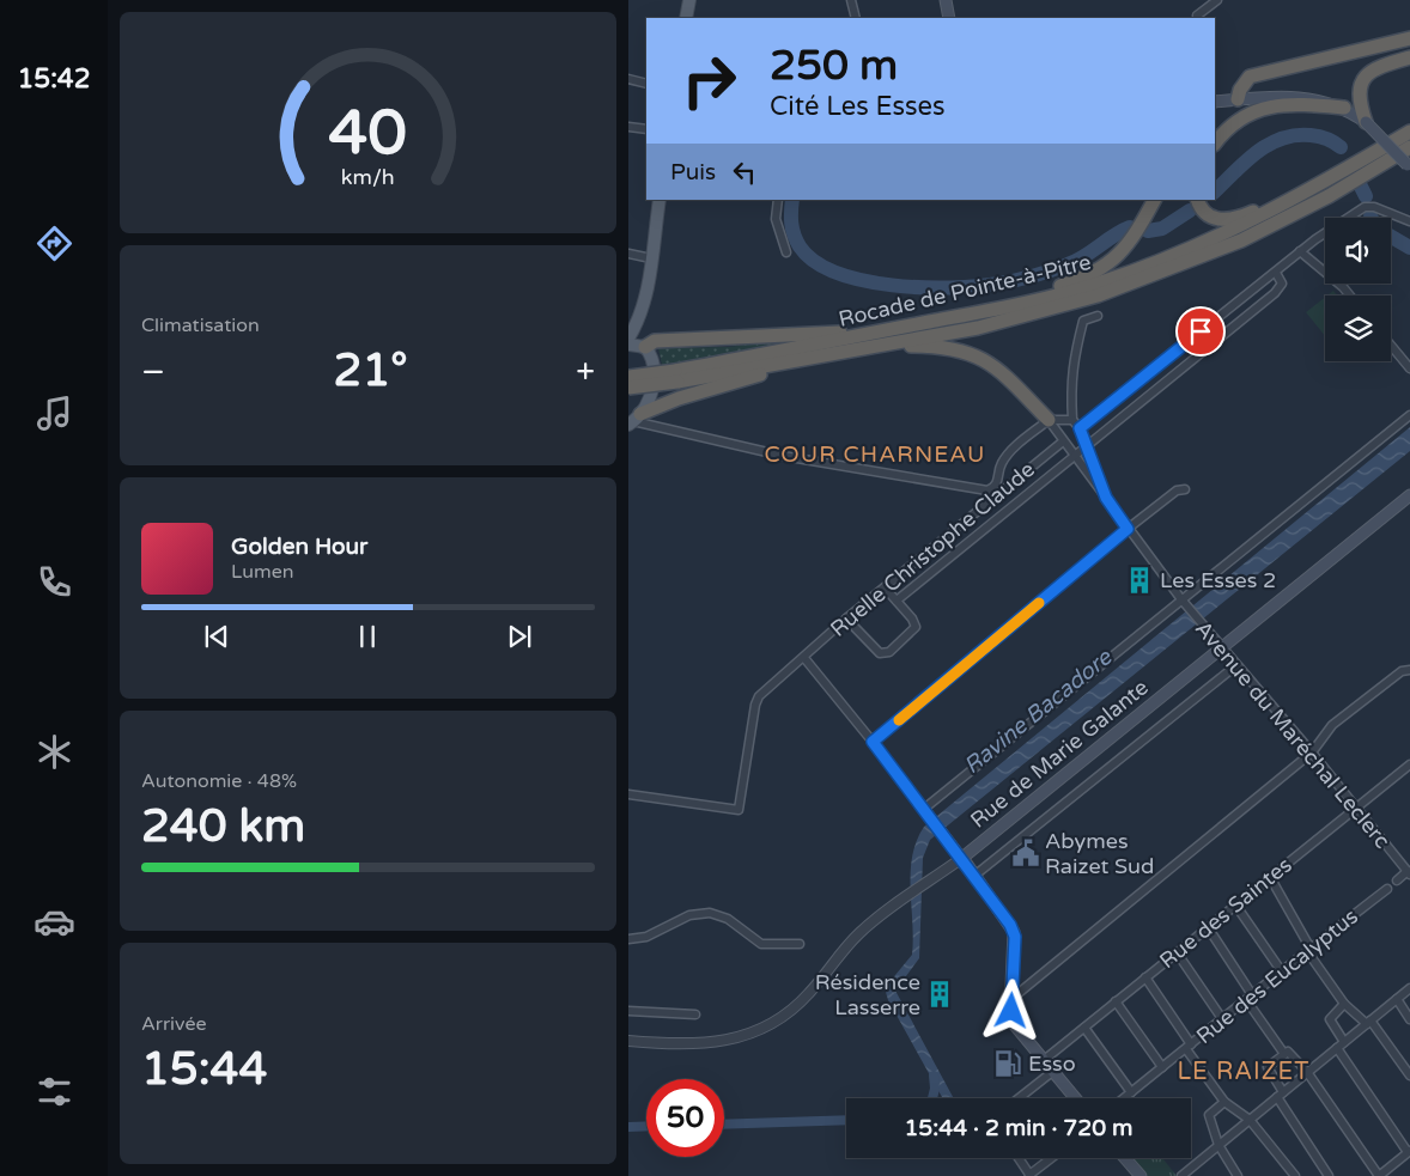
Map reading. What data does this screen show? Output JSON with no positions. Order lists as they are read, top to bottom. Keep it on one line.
{"streets":{"highway":["Rocade de Pointe-à-Pitre"],"main road":["Rue de Marie Galante"],"street":["Ruelle Christophe Claude","Avenue du Maréchal Leclerc","Rue des Saintes","Rue des Eucalyptus"]},"crossings":[["Ruelle Christophe Claude","Avenue du Maréchal Leclerc"],["Avenue du Maréchal Leclerc","Rue de Marie Galante"],["Avenue du Maréchal Leclerc","Rue des Saintes"]],"districts":["COUR CHARNEAU","LE RAIZET"],"water":["Ravine Bacadore"],"places":{"building":["Les Esses 2","Résidence Lasserre"],"public building":["Abymes Raizet Sud"],"fuel station":["Esso"]},"page":{"tabs":"15:42","turn":["250 m","Cité Les Esses"],"then":"Puis","tile":["Climatisation",["Autonomie · 48%","240 km"],["Arrivée","15:44"]],"heat":["−","21°","+"],"song":["Golden Hour","Lumen"],"limit":"50","trip":"15:44 · 2 min · 720 m","gauge":["40","km/h"]}}
